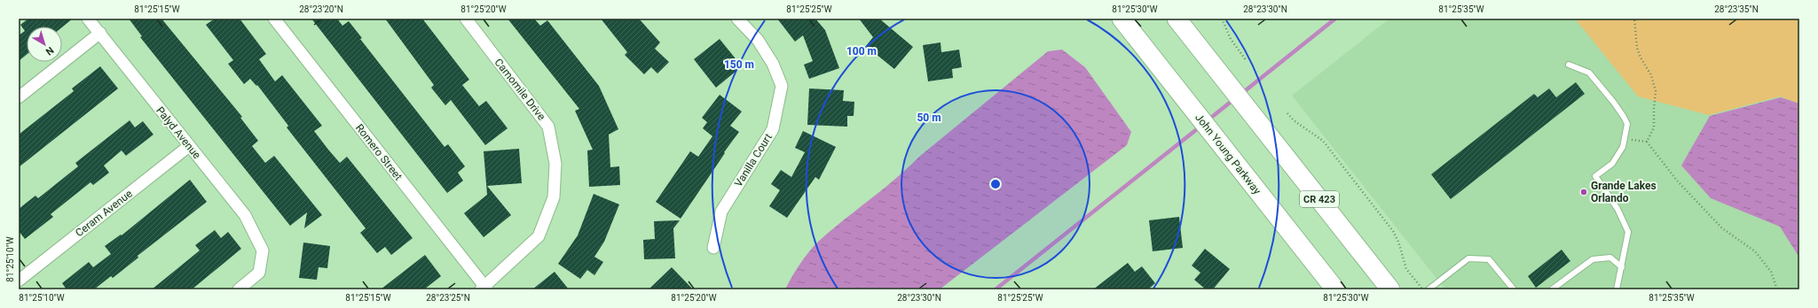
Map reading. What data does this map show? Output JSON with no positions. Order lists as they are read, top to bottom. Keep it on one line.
{"streets":{"highway":["John Young Parkway","CR 423"],"street":["Camomile Drive","Palyd Avenue","Romero Street","Vanilla Court","Ceram Avenue"]},"crossings":[["Camomile Drive","Romero Street"],["Palyd Avenue","Ceram Avenue"]],"places":["Grande Lakes Orlando"],"north":"bottom right","coordinates":["81°25'15\"W","28°23'20\"N","81°25'20\"W","81°25'25\"W","81°25'30\"W","28°23'30\"N","81°25'35\"W","28°23'35\"N","81°25'10\"W","28°23'25\"N"],"rings":["100 m","150 m","50 m"]}
